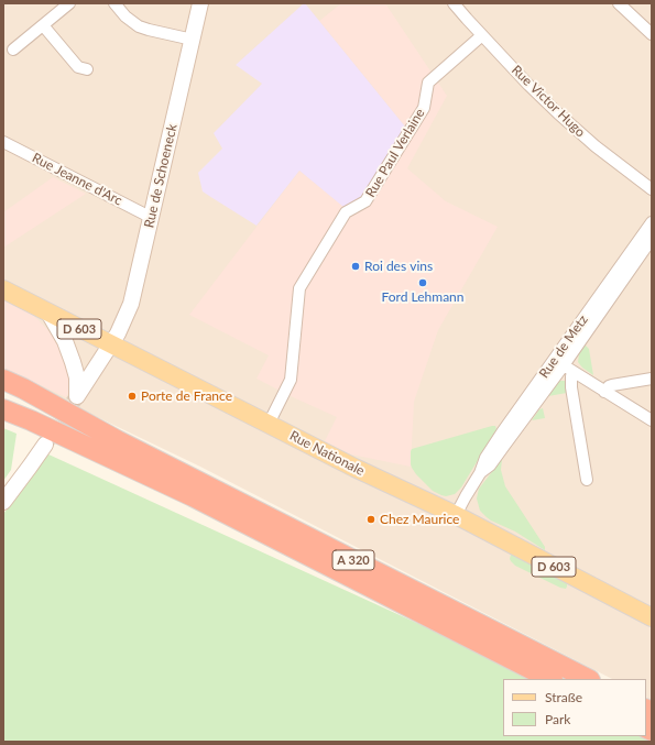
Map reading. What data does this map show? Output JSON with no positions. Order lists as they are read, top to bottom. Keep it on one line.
{"streets":{"highway":["A 320"],"main road":["Rue de Schoeneck","D 603","Rue Nationale"],"street":["Rue Victor Hugo","Rue Paul Verlaine","Rue Jeanne d'Arc","Rue de Metz"]},"crossings":[["Rue Victor Hugo","Rue Paul Verlaine"],["Rue Paul Verlaine","Rue Nationale"],["Rue de Schoeneck","Rue Jeanne d'Arc"],["Rue de Schoeneck","Rue Nationale"],["Rue de Metz","Rue Nationale"]],"places":["Roi des vins","Ford Lehmann","Porte de France","Chez Maurice"],"legend":["Straße","Park"]}
